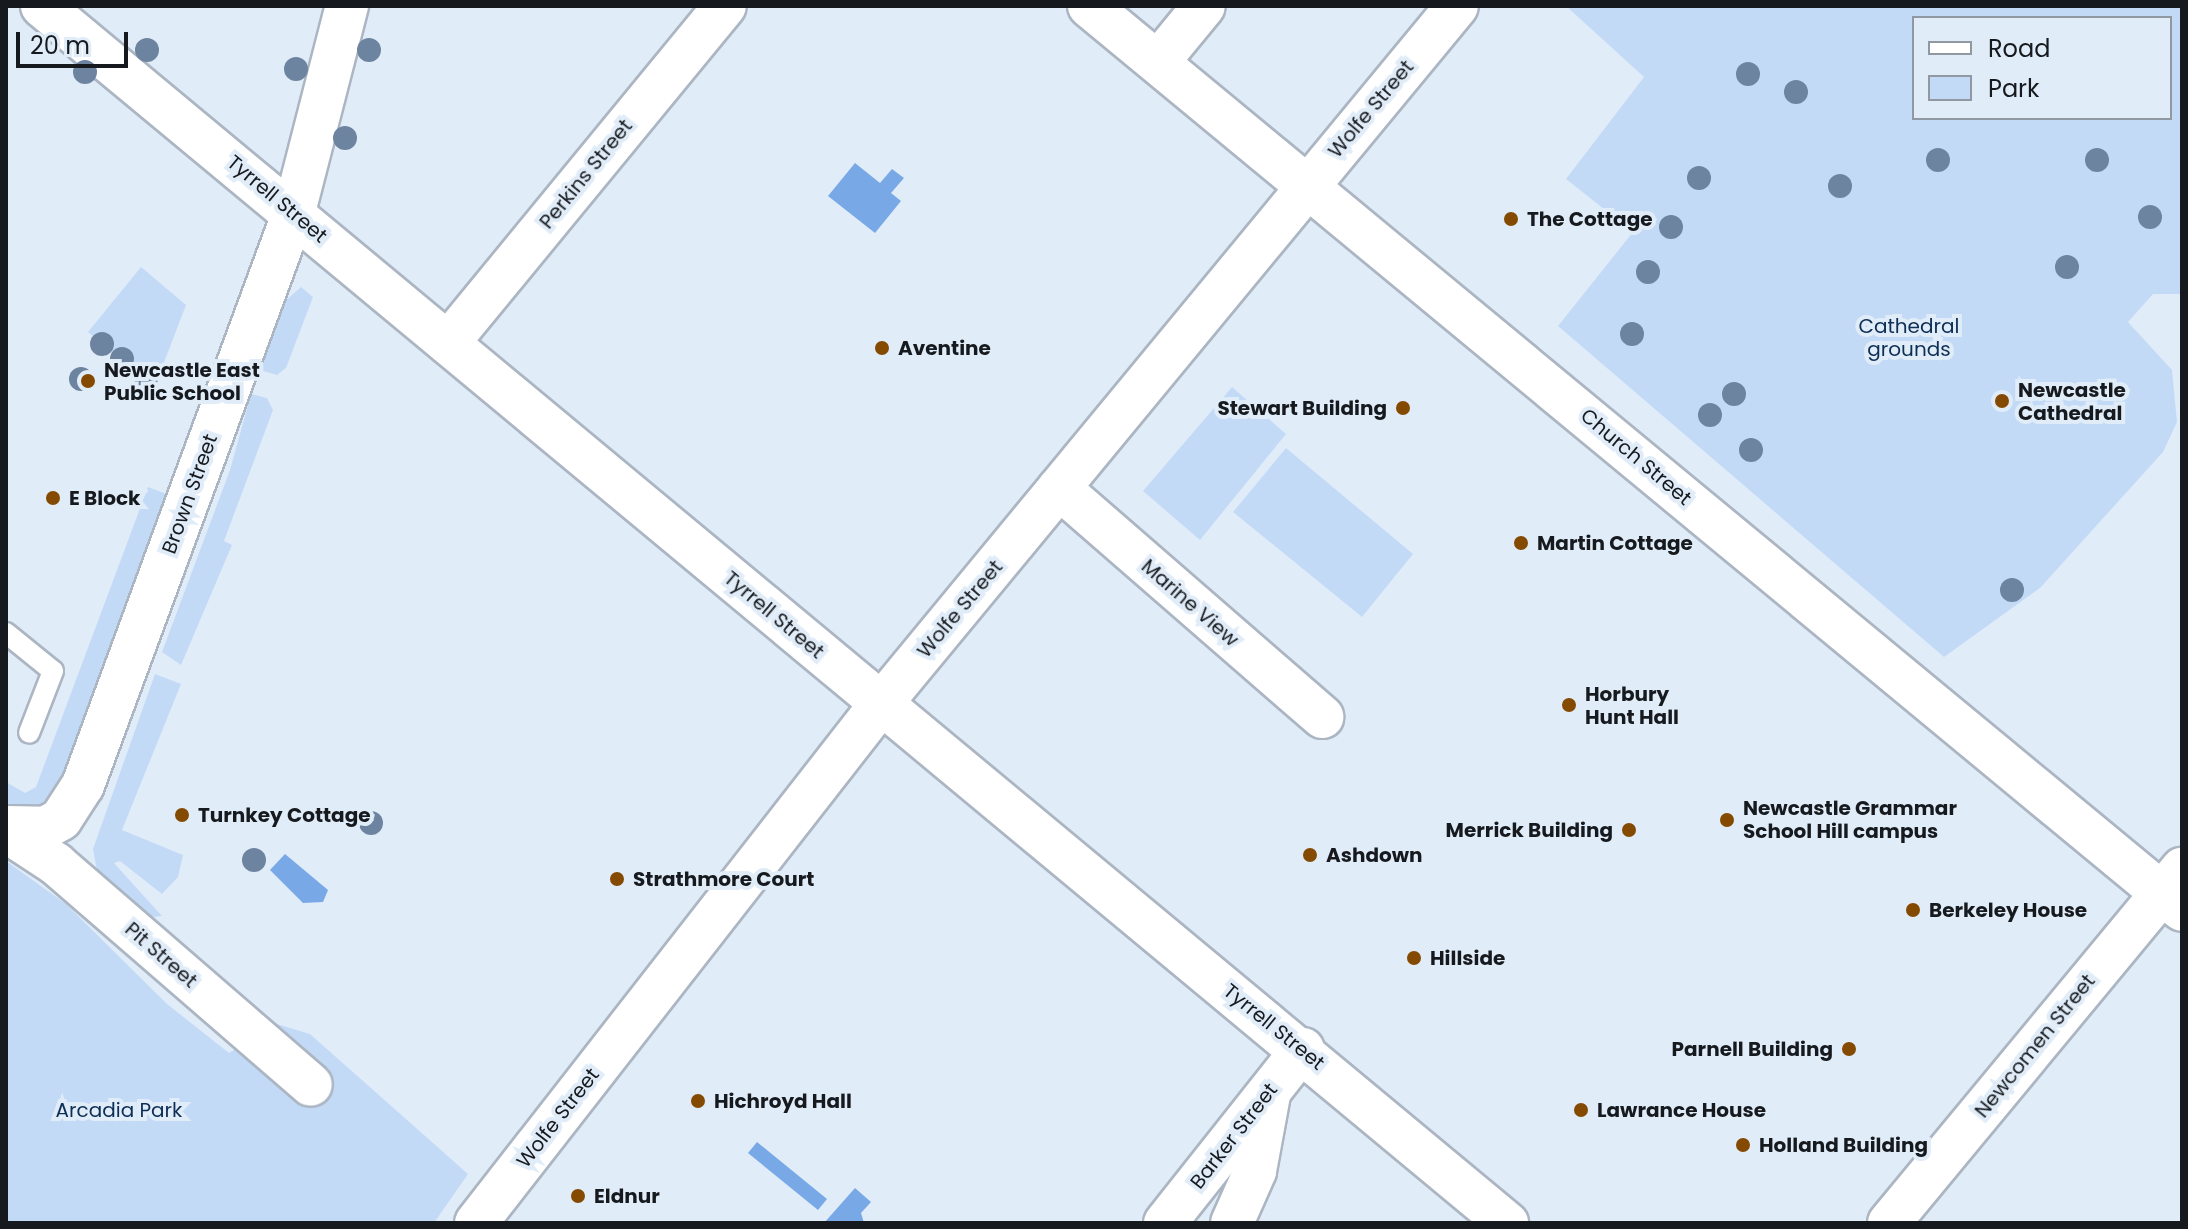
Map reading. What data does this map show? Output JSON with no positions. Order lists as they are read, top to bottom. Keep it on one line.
{"streets":{"street":["Wolfe Street","Perkins Street","Tyrrell Street","Church Street","Brown Street","Marine View","Pit Street","Newcomen Street","Barker Street"]},"crossings":[["Wolfe Street","Tyrrell Street"],["Wolfe Street","Church Street"],["Wolfe Street","Marine View"],["Perkins Street","Tyrrell Street"],["Tyrrell Street","Brown Street"],["Tyrrell Street","Barker Street"],["Church Street","Newcomen Street"],["Brown Street","Pit Street"]],"parks":["Cathedral grounds","Arcadia Park"],"places":["The Cottage","Aventine","Newcastle East Public School","Newcastle Cathedral","Stewart Building","E Block","Martin Cottage","Horbury Hunt Hall","Turnkey Cottage","Newcastle Grammar School Hill campus","Merrick Building","Ashdown","Strathmore Court","Berkeley House","Hillside","Parnell Building","Hichroyd Hall","Lawrance House","Holland Building","Eldnur"],"legend":["Road","Park"],"scale_bar":"20 m"}
